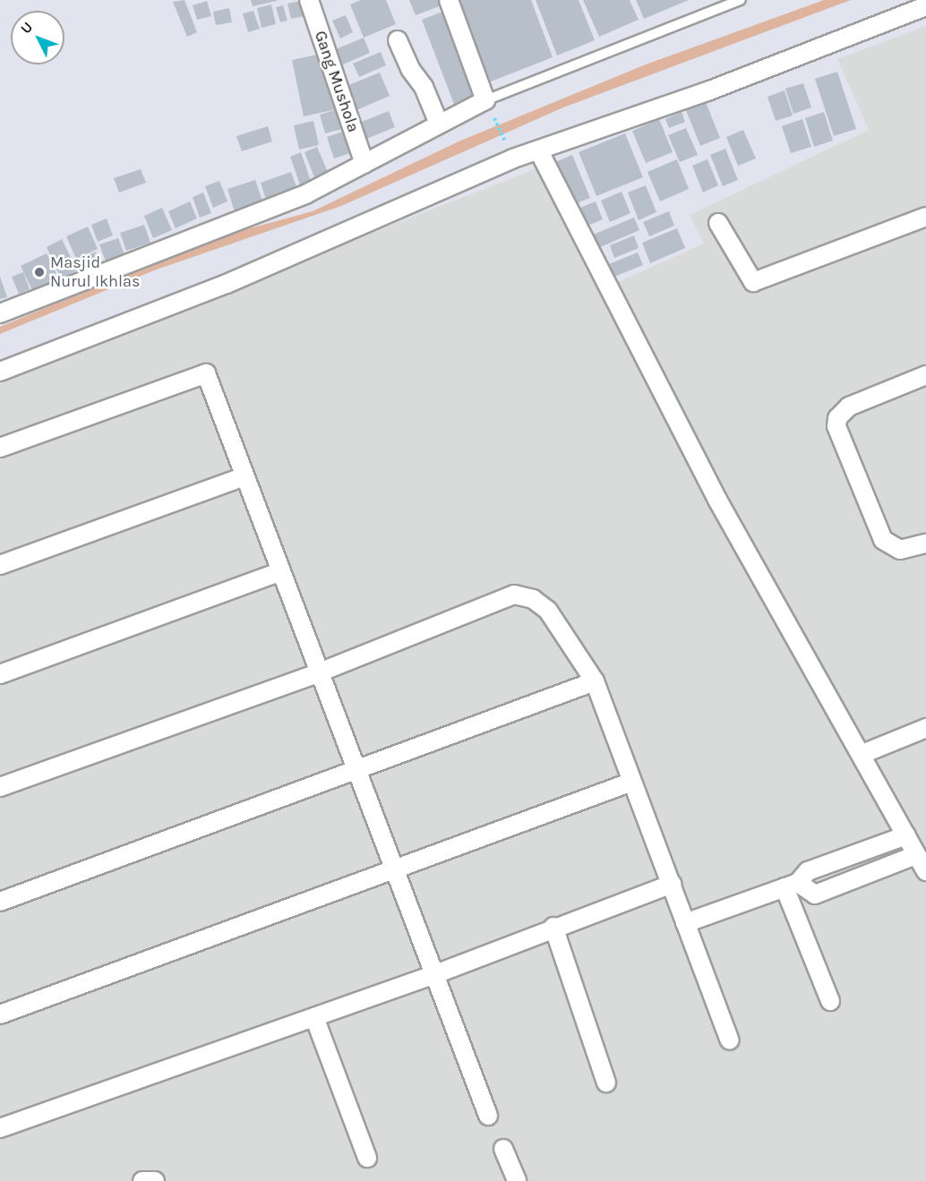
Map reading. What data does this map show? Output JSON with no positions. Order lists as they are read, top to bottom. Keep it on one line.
{"streets":{"street":["Gang Mushola"]},"places":["Masjid Nurul Ikhlas"],"north":"top left"}
